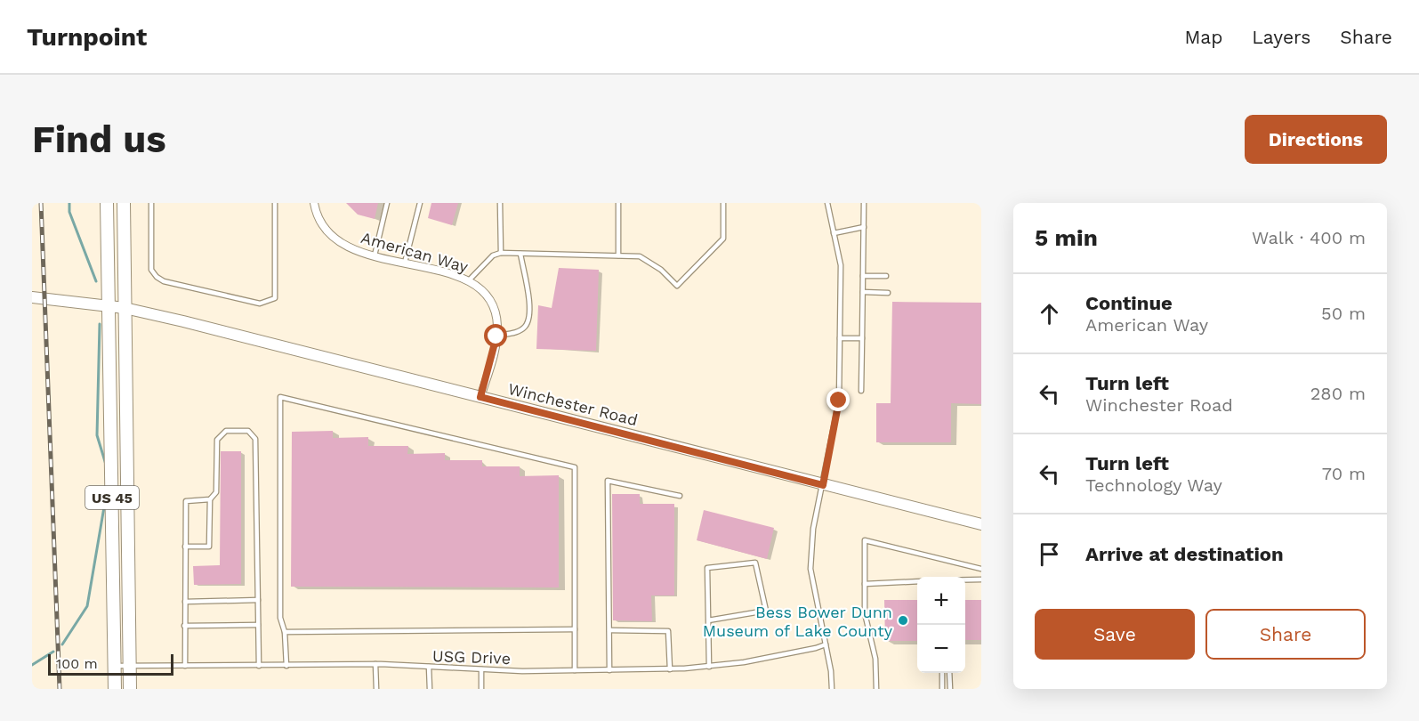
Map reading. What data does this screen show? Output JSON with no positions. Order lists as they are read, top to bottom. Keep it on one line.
{"streets":{"main road":["Winchester Road","US 45"],"street":["American Way"],"lane":["USG Drive"]},"crossings":[["American Way","Winchester Road"],["Winchester Road","US 45"],["US 45","USG Drive"]],"places":["Bess Bower Dunn Museum of Lake County"],"scale_bar":"100 m","page":{"header":"Turnpoint","nav":["Map","Layers","Share"],"buttons":["Directions",["Save","Share"]],"title":"Find us","heading":["5 min","Walk · 400 m"],"list":[["Continue","American Way","50 m"],["Turn left","Winchester Road","280 m"],["Turn left","Technology Way","70 m"],"Arrive at destination"],"map_buttons":["+","−"],"scale":"100 m"}}
